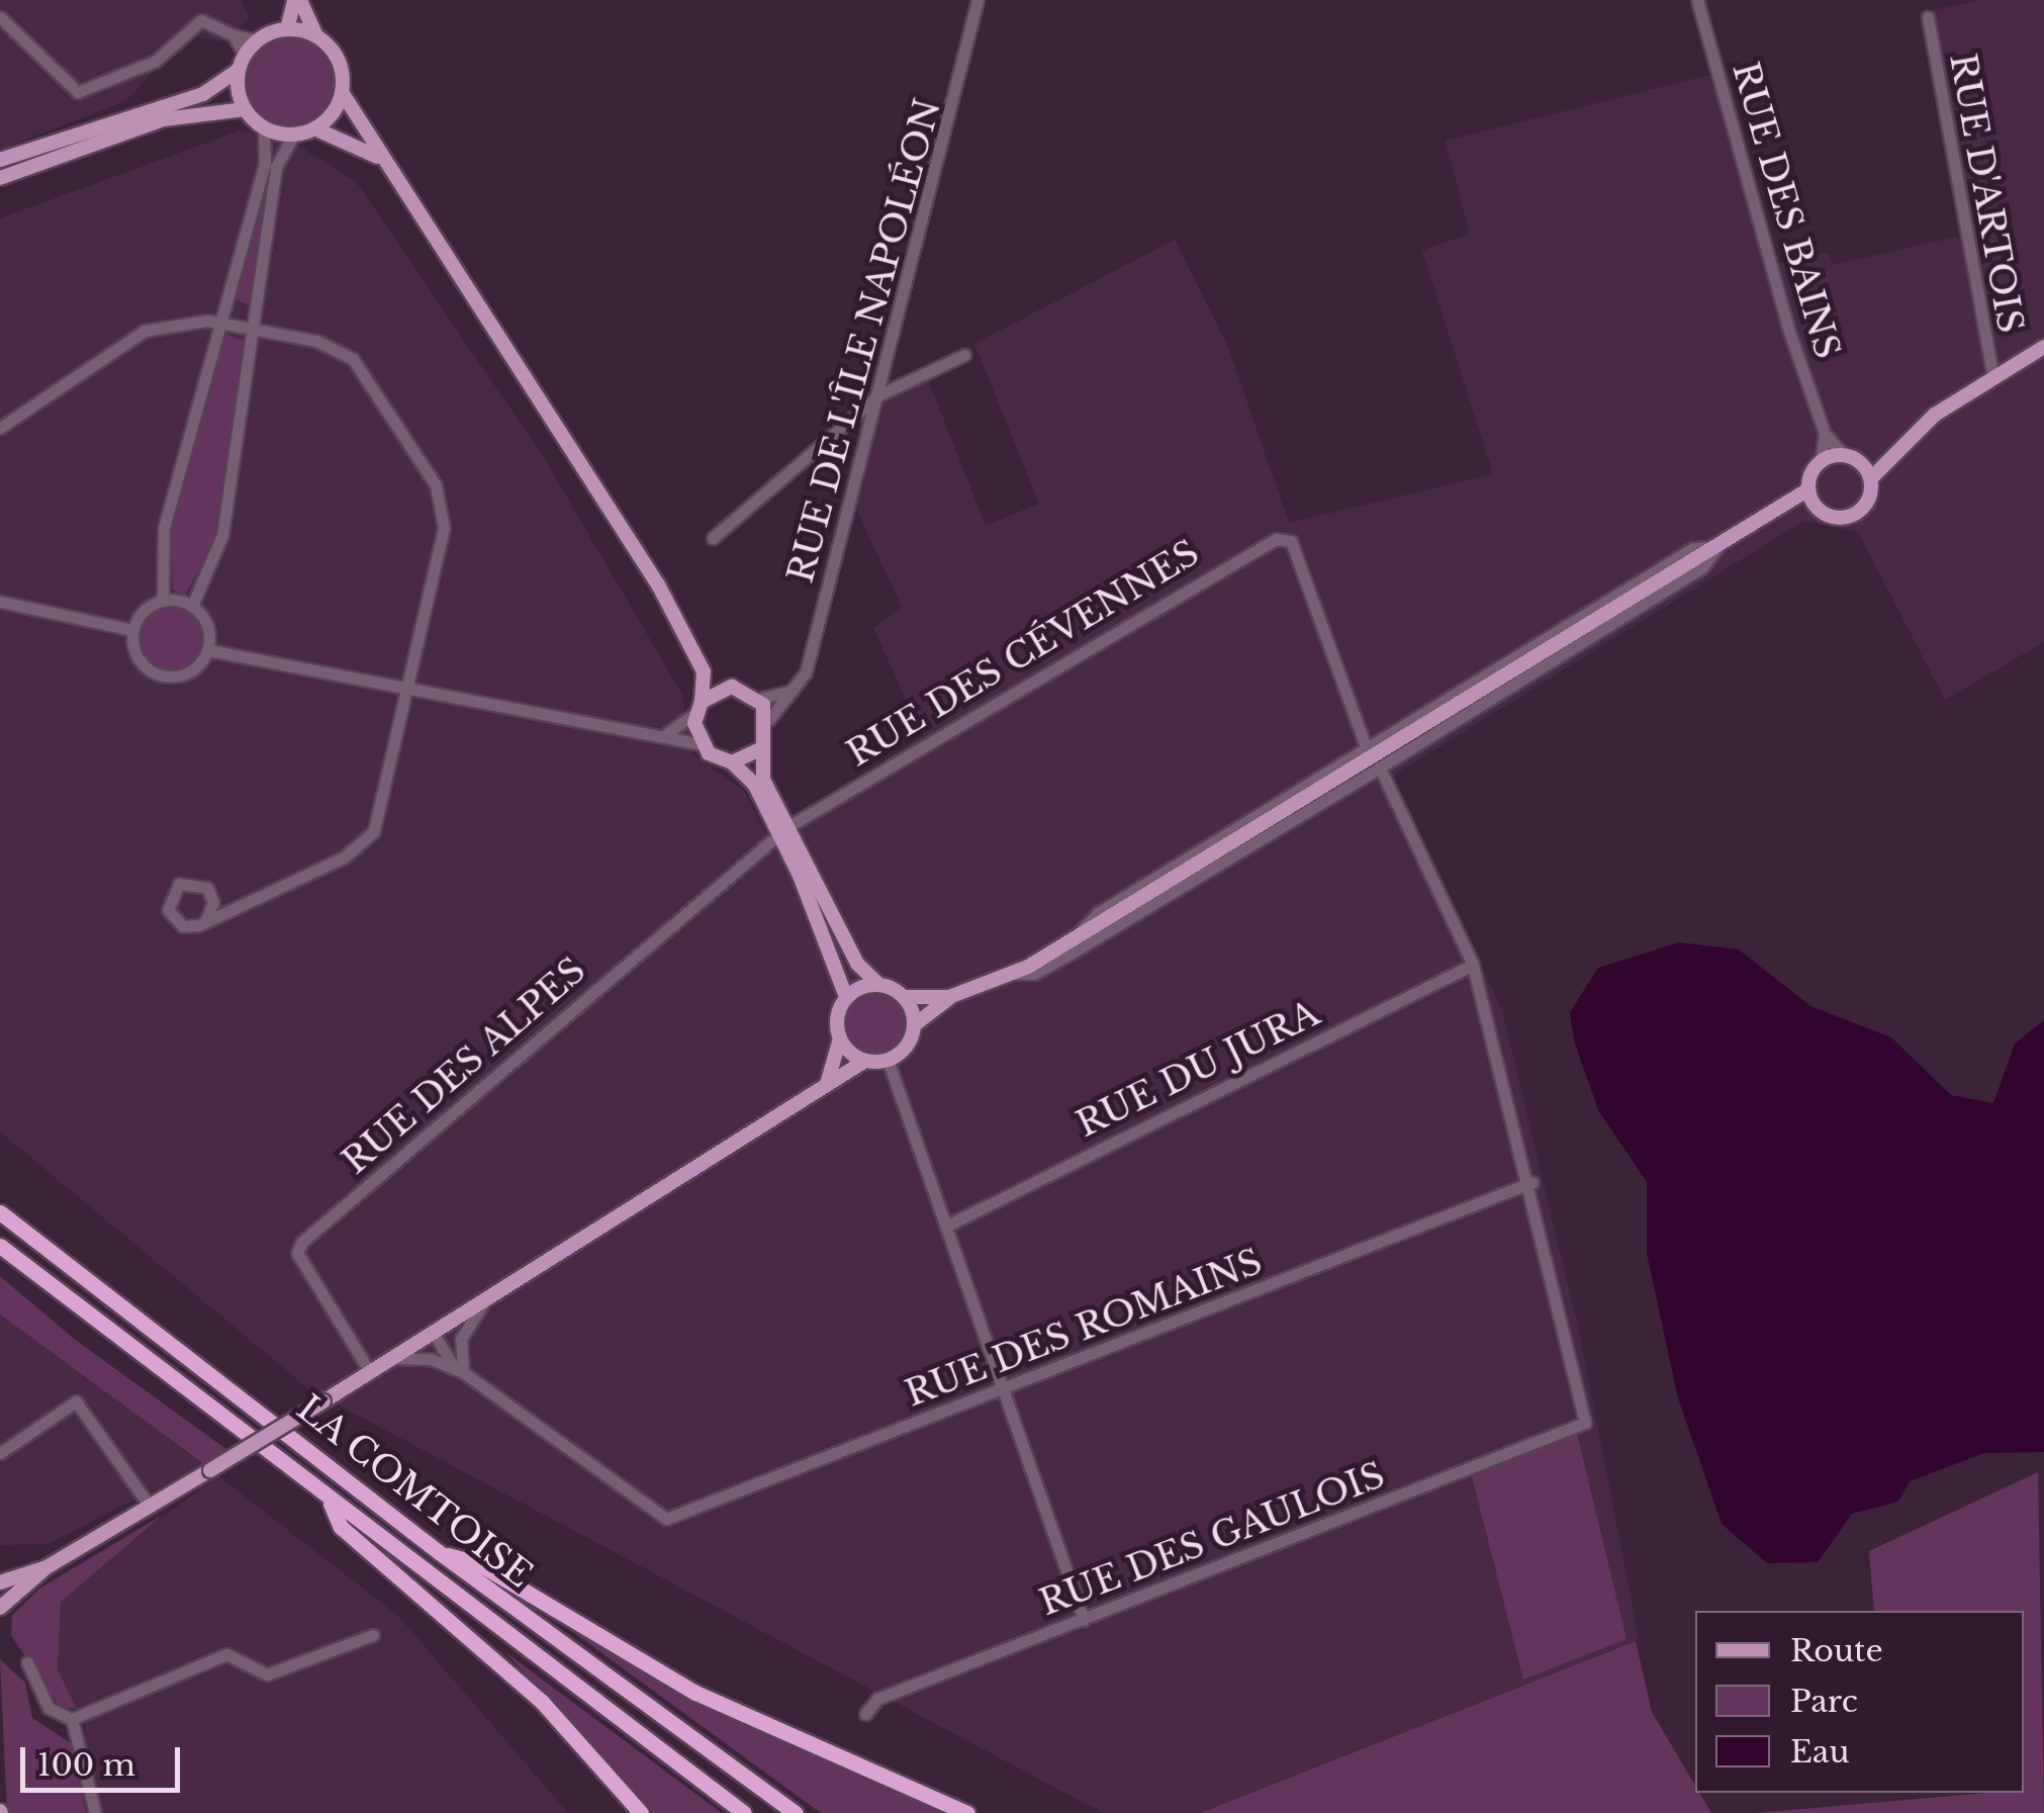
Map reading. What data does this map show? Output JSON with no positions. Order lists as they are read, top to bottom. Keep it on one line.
{"streets":{"highway":["LA COMTOISE"],"street":["RUE D'ARTOIS","RUE DES BAINS","RUE DE L'ÎLE NAPOLÉON","RUE DES CÉVENNES","RUE DES ALPES","RUE DU JURA","RUE DES ROMAINS","RUE DES GAULOIS"]},"crossings":[["RUE DES CÉVENNES","RUE DES ALPES"],["RUE DES ROMAINS","RUE DES GAULOIS"]],"legend":["Route","Parc","Eau"],"scale_bar":"100 m"}
